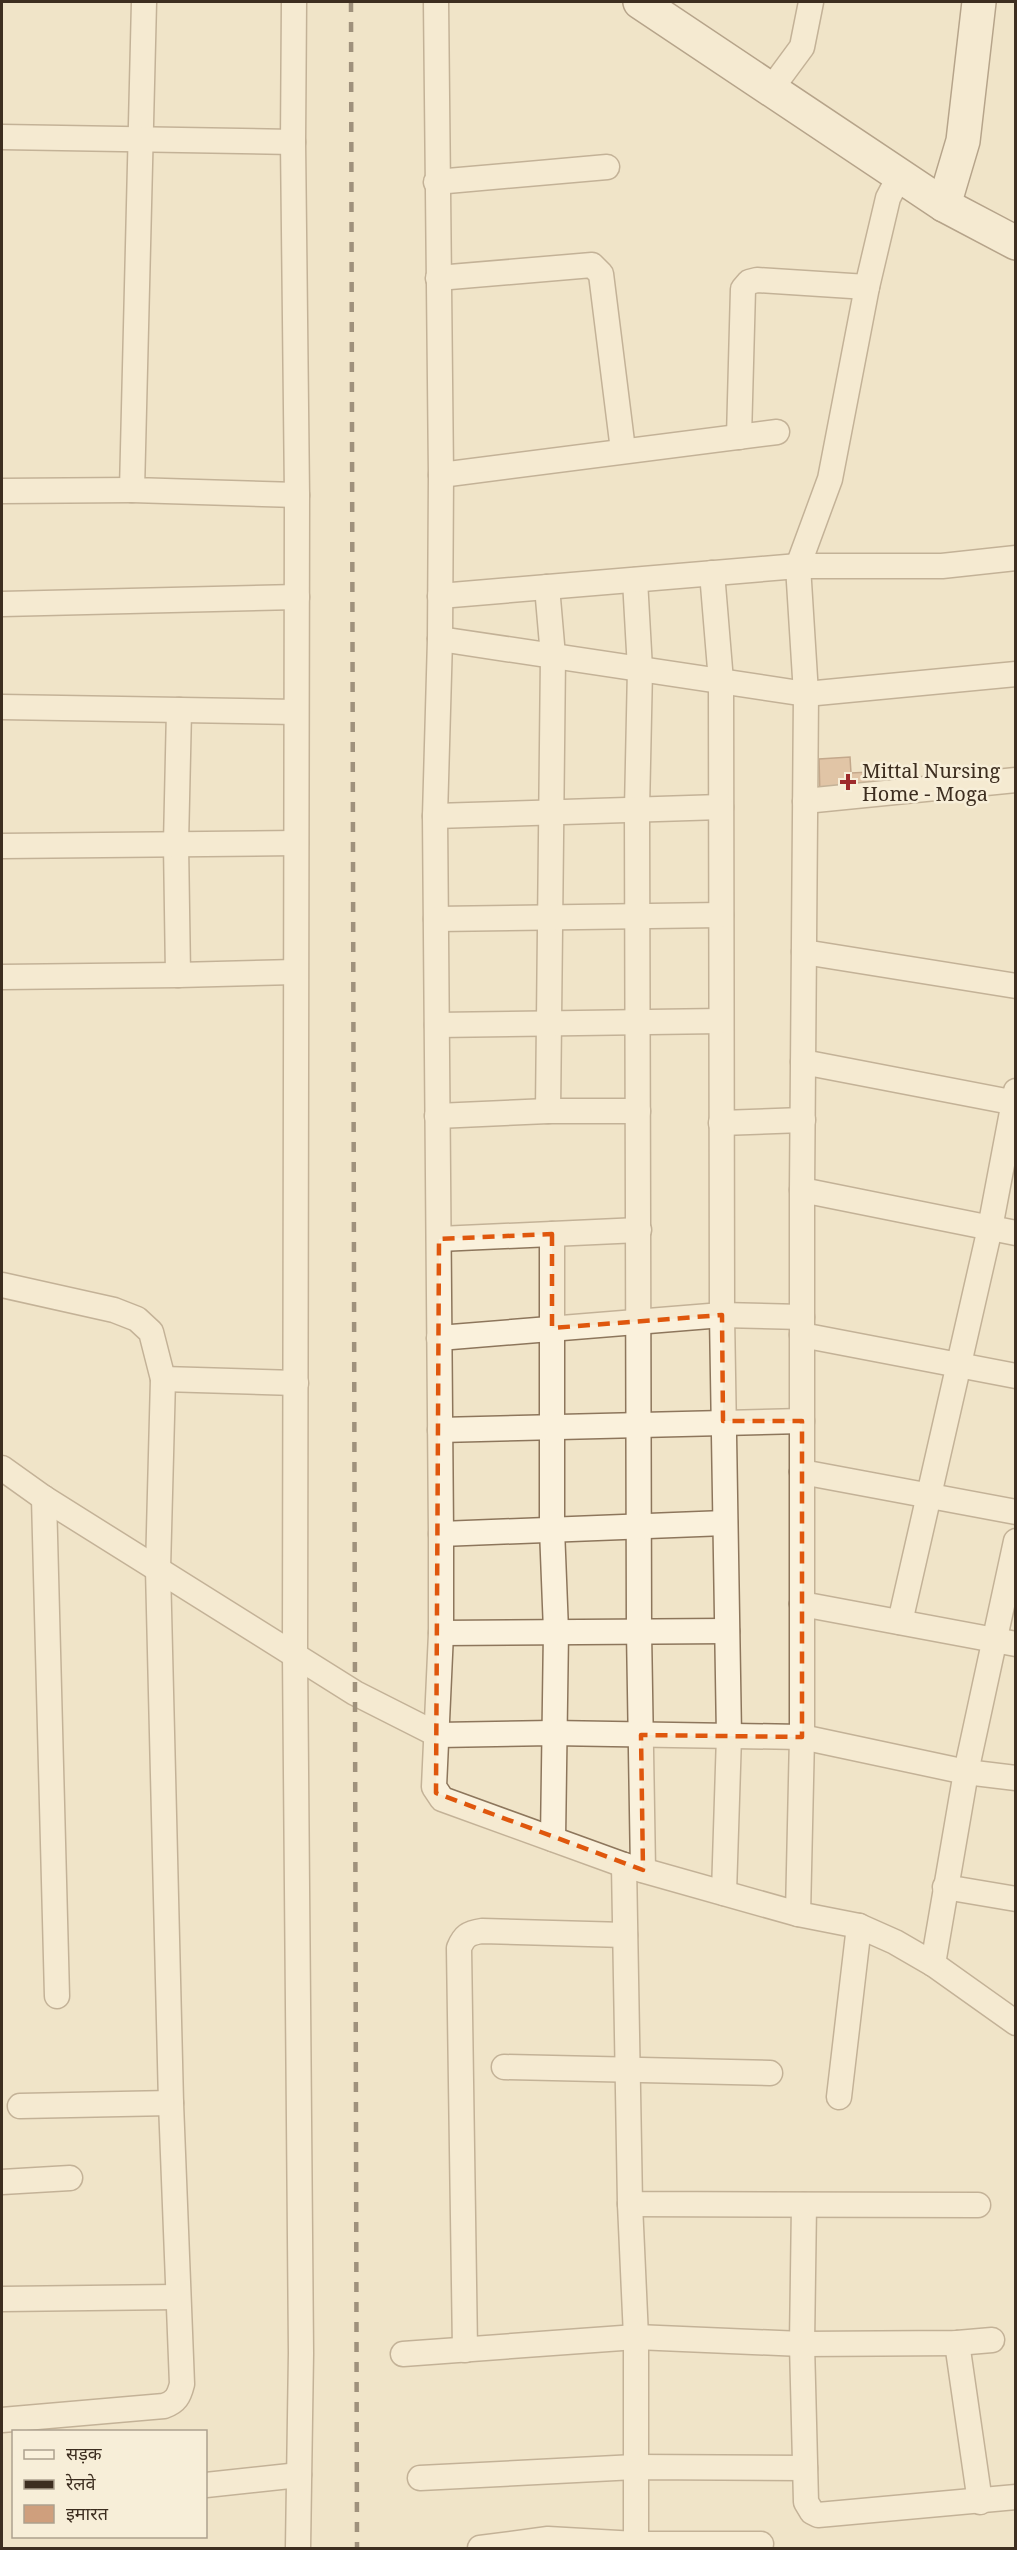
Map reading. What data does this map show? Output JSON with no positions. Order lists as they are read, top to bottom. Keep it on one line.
{"places":{"health":["Mittal Nursing Home - Moga"]},"legend":["सड़क","रेलवे","इमारत"]}
